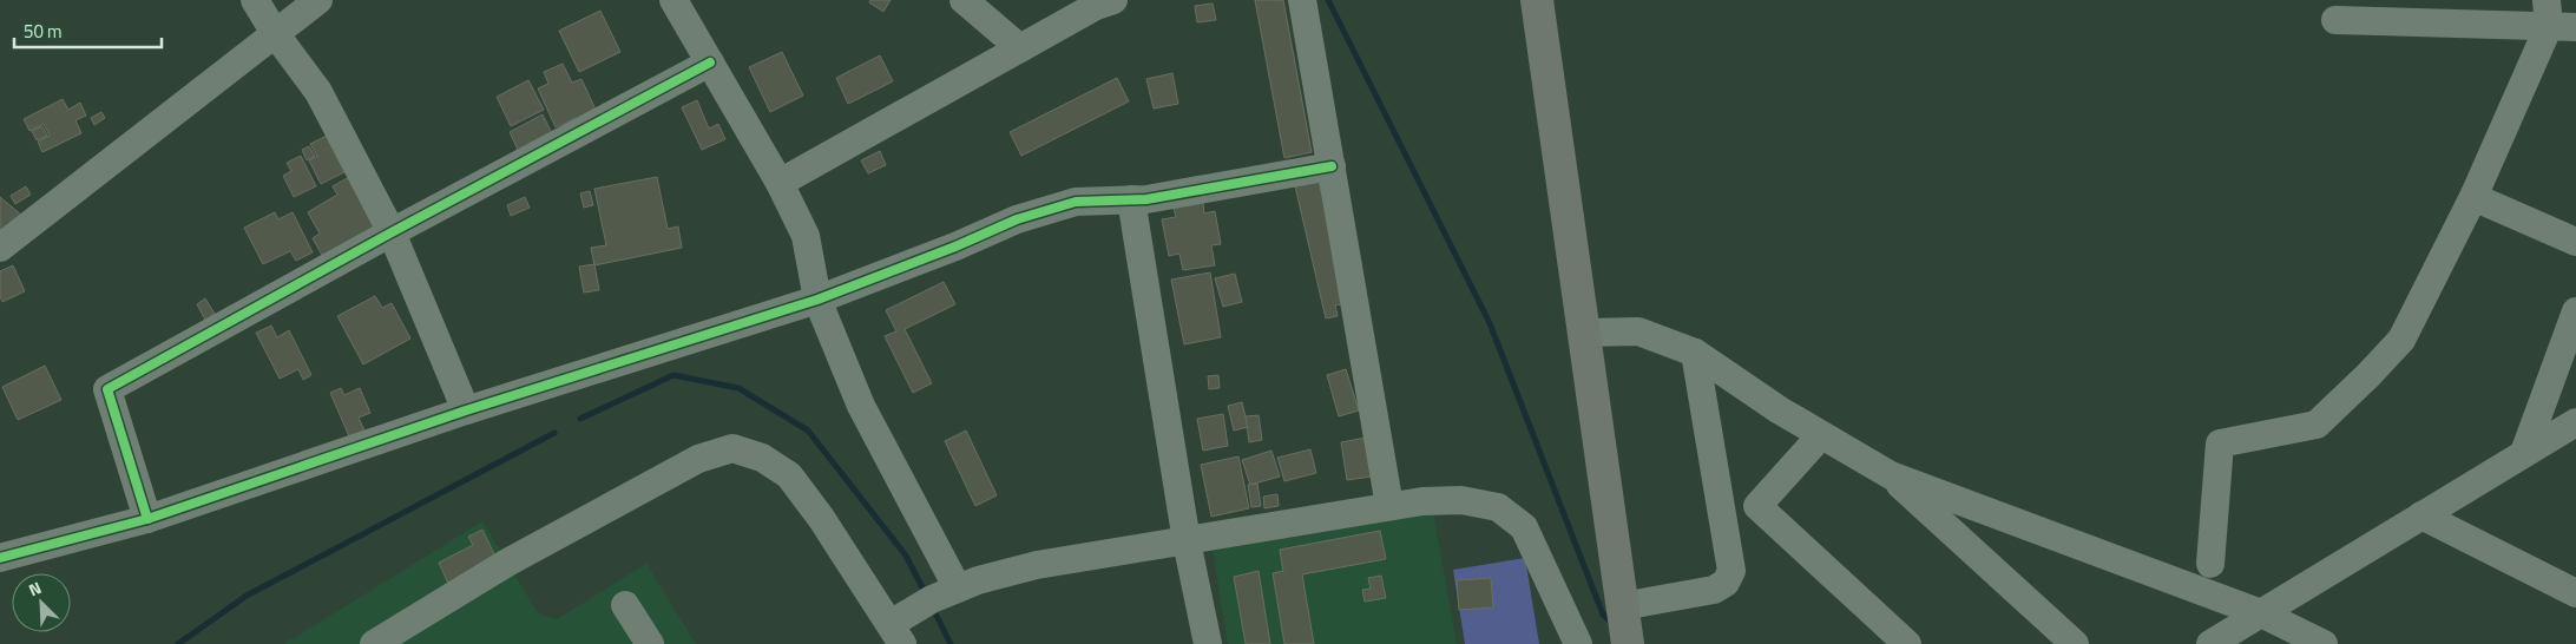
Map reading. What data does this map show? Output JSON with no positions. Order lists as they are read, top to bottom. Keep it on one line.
{"scale_bar":"50 m","north":"top left"}
